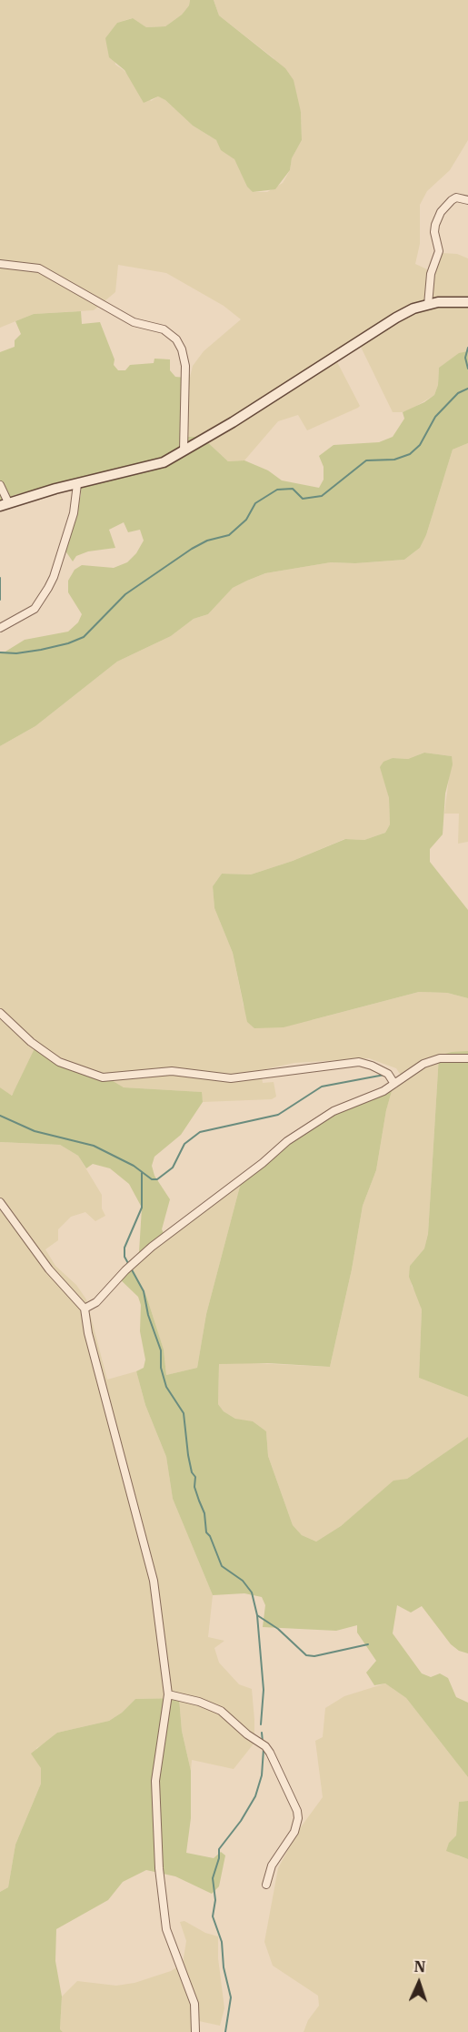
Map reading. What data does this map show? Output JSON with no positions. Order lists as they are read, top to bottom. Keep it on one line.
{"north":"top"}
